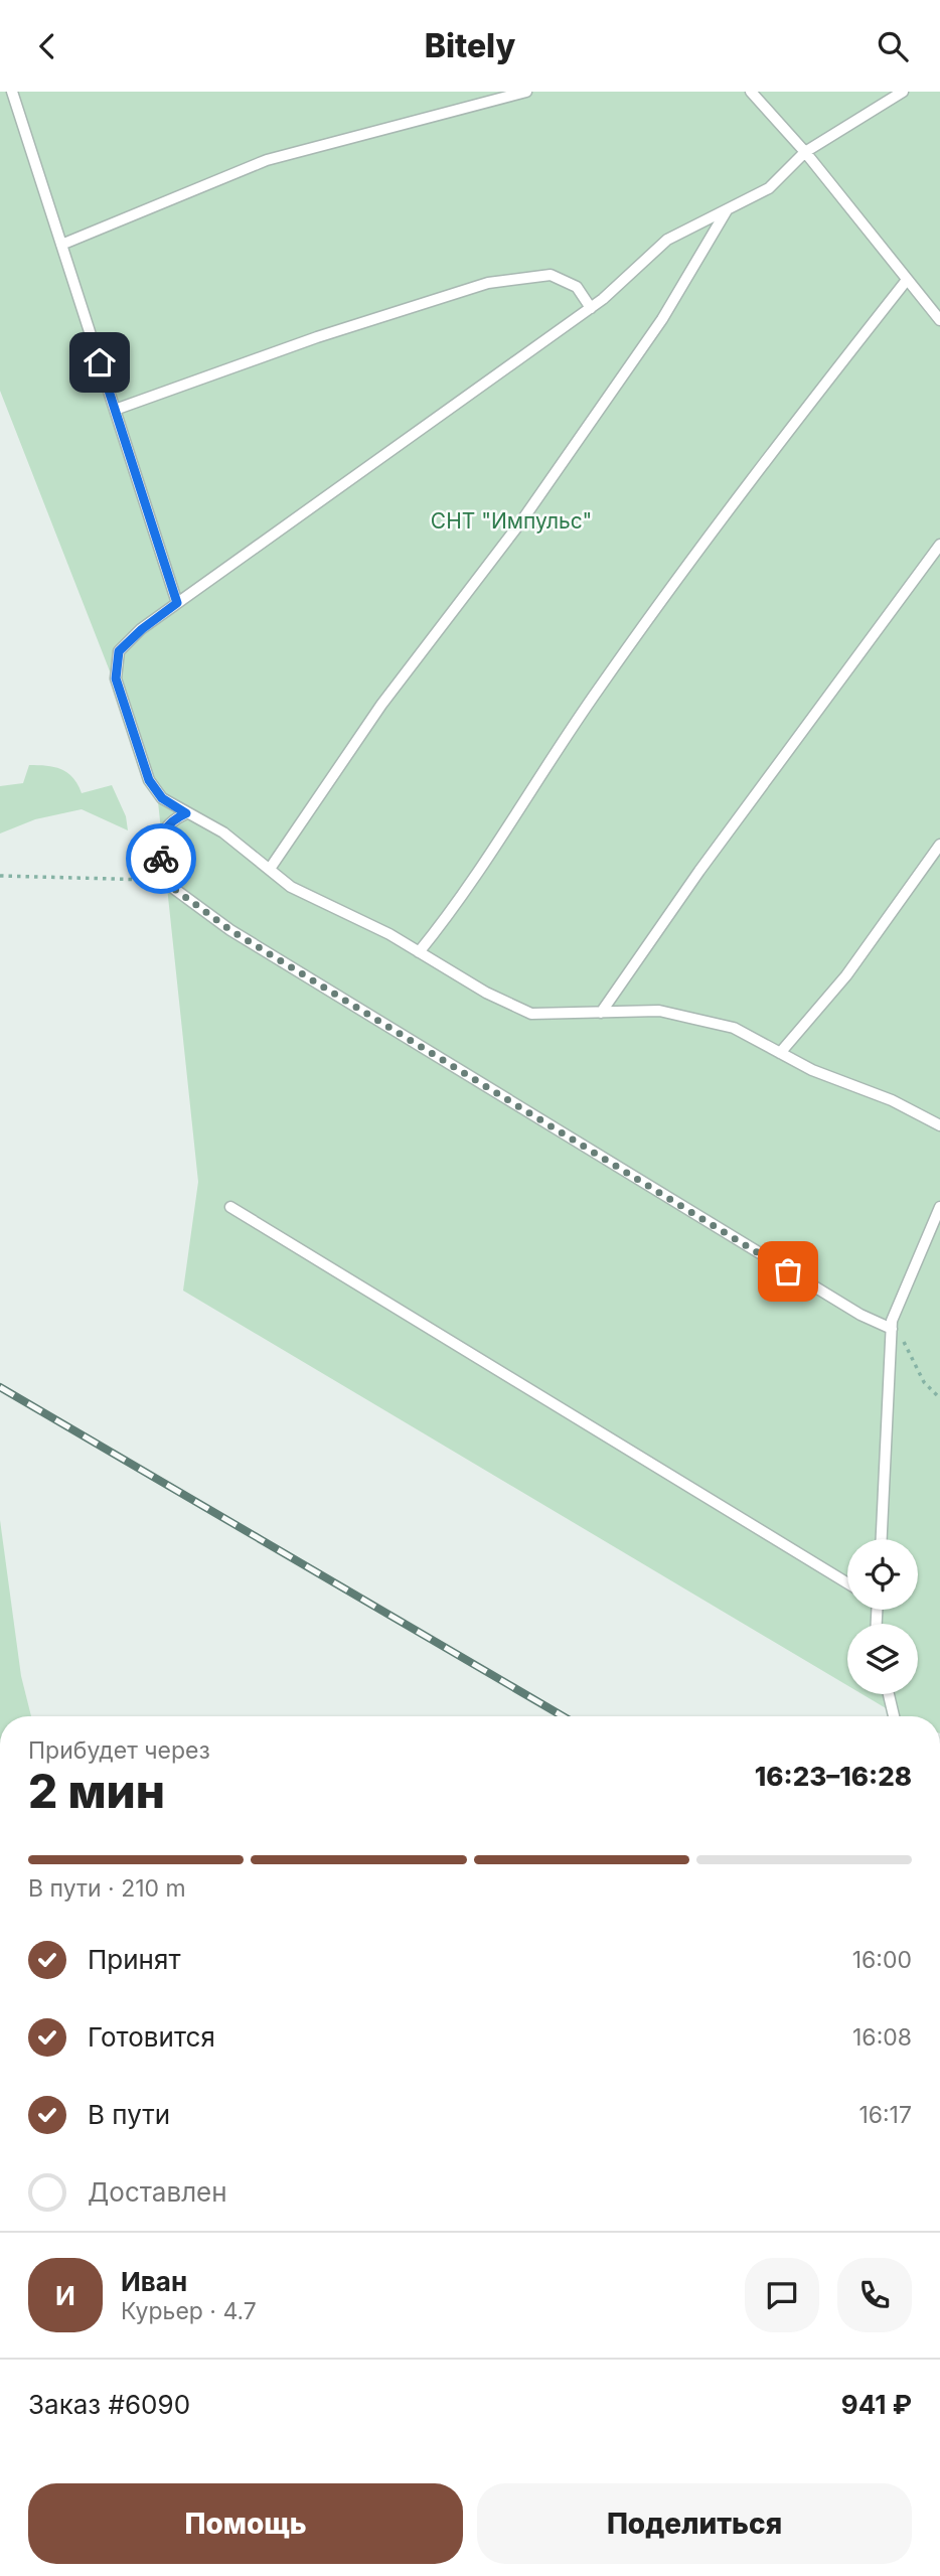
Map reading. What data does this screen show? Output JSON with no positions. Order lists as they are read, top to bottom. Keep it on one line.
{"parks":["СНТ \"Импульс\""],"page":{"header":"Bitely","heading":["2 мин","Прибудет через","16:23–16:28"],"panel":["Иван","Курьер · 4.7","Заказ #6090","941 ₽"],"bar":"В пути · 210 m","list":[["Принят","16:00"],["Готовится","16:08"],["В пути","16:17"],"Доставлен"],"round":"И","buttons":["Помощь","Поделиться"]}}
